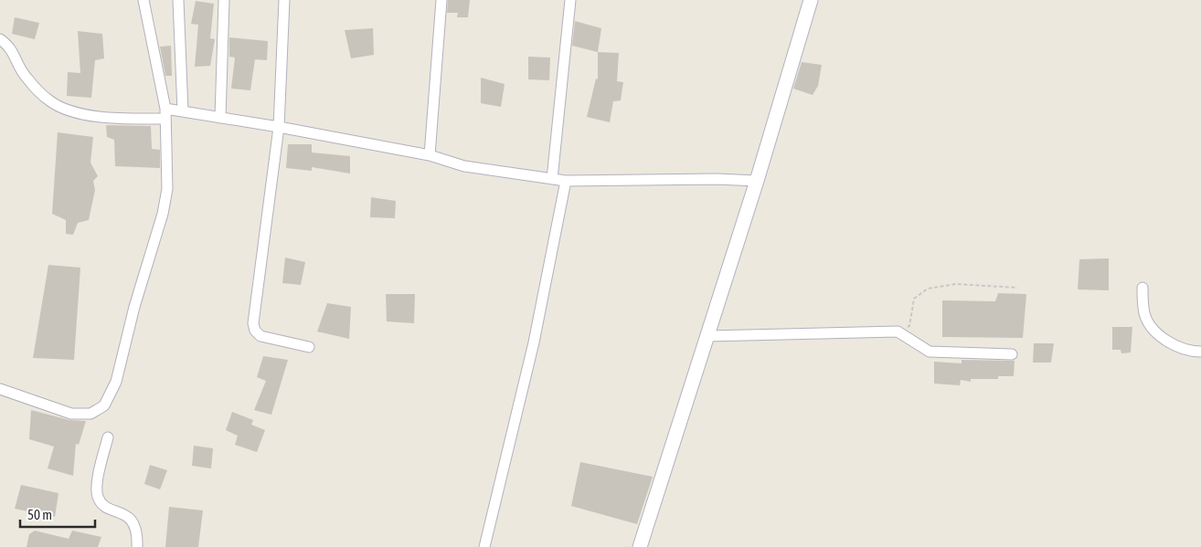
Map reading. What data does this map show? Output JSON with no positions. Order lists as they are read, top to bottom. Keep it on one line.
{"scale_bar":"50 m"}
